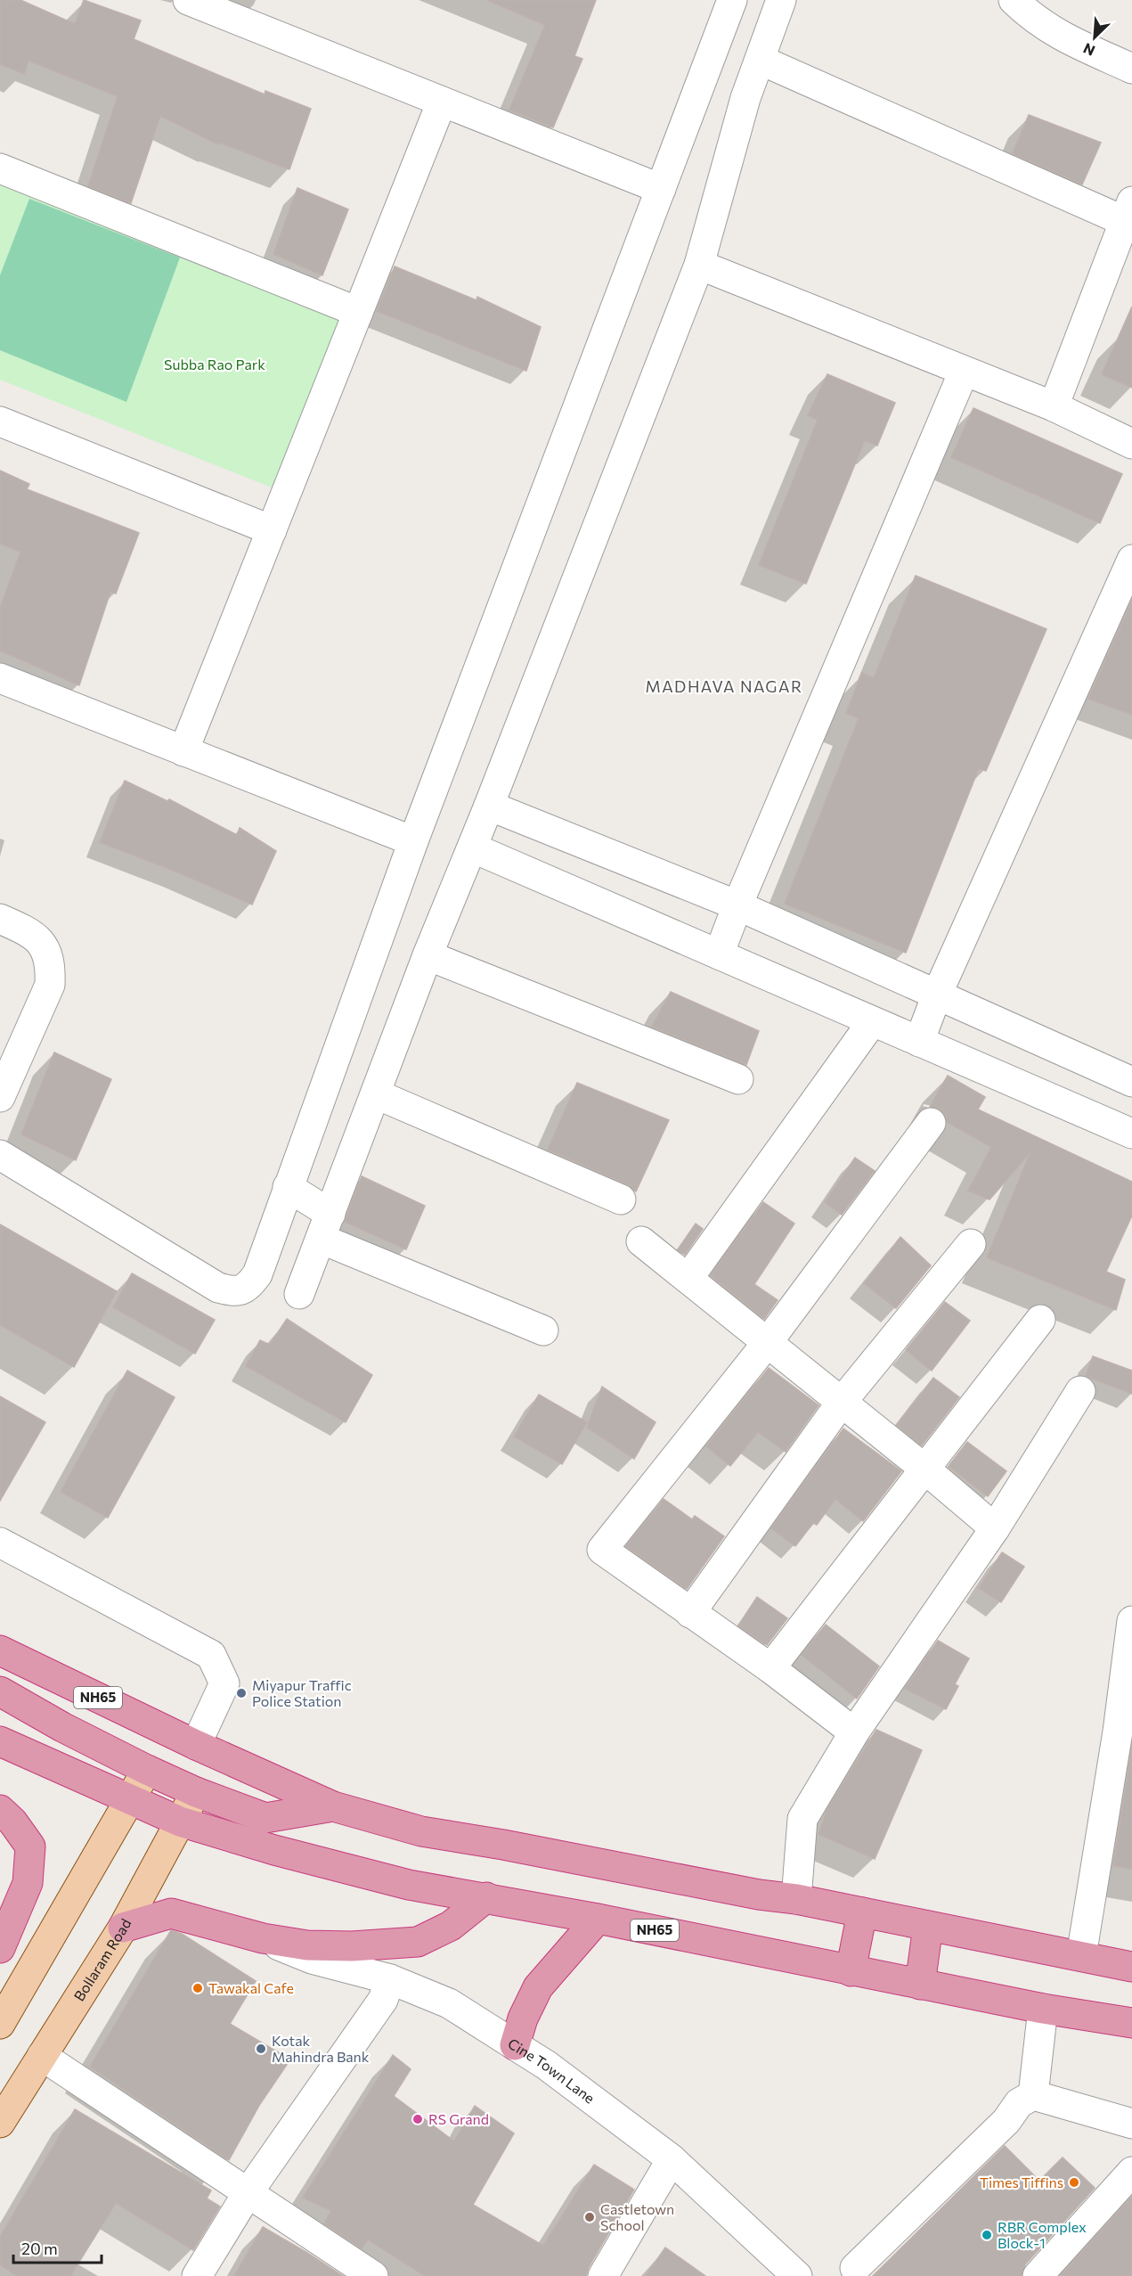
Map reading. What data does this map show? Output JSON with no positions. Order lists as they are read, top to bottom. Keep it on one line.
{"streets":{"highway":["NH65"],"main road":["Bollaram Road"],"street":["Cine Town Lane"]},"crossings":[["NH65","Bollaram Road"]],"districts":["MADHAVA NAGAR"],"parks":["Subba Rao Park"],"places":["Miyapur Traffic Police Station","Tawakal Cafe","Kotak Mahindra Bank","RS Grand","Times Tiffins","Castletown School","RBR Complex Block-1"],"scale_bar":"20 m","north":"bottom left"}
